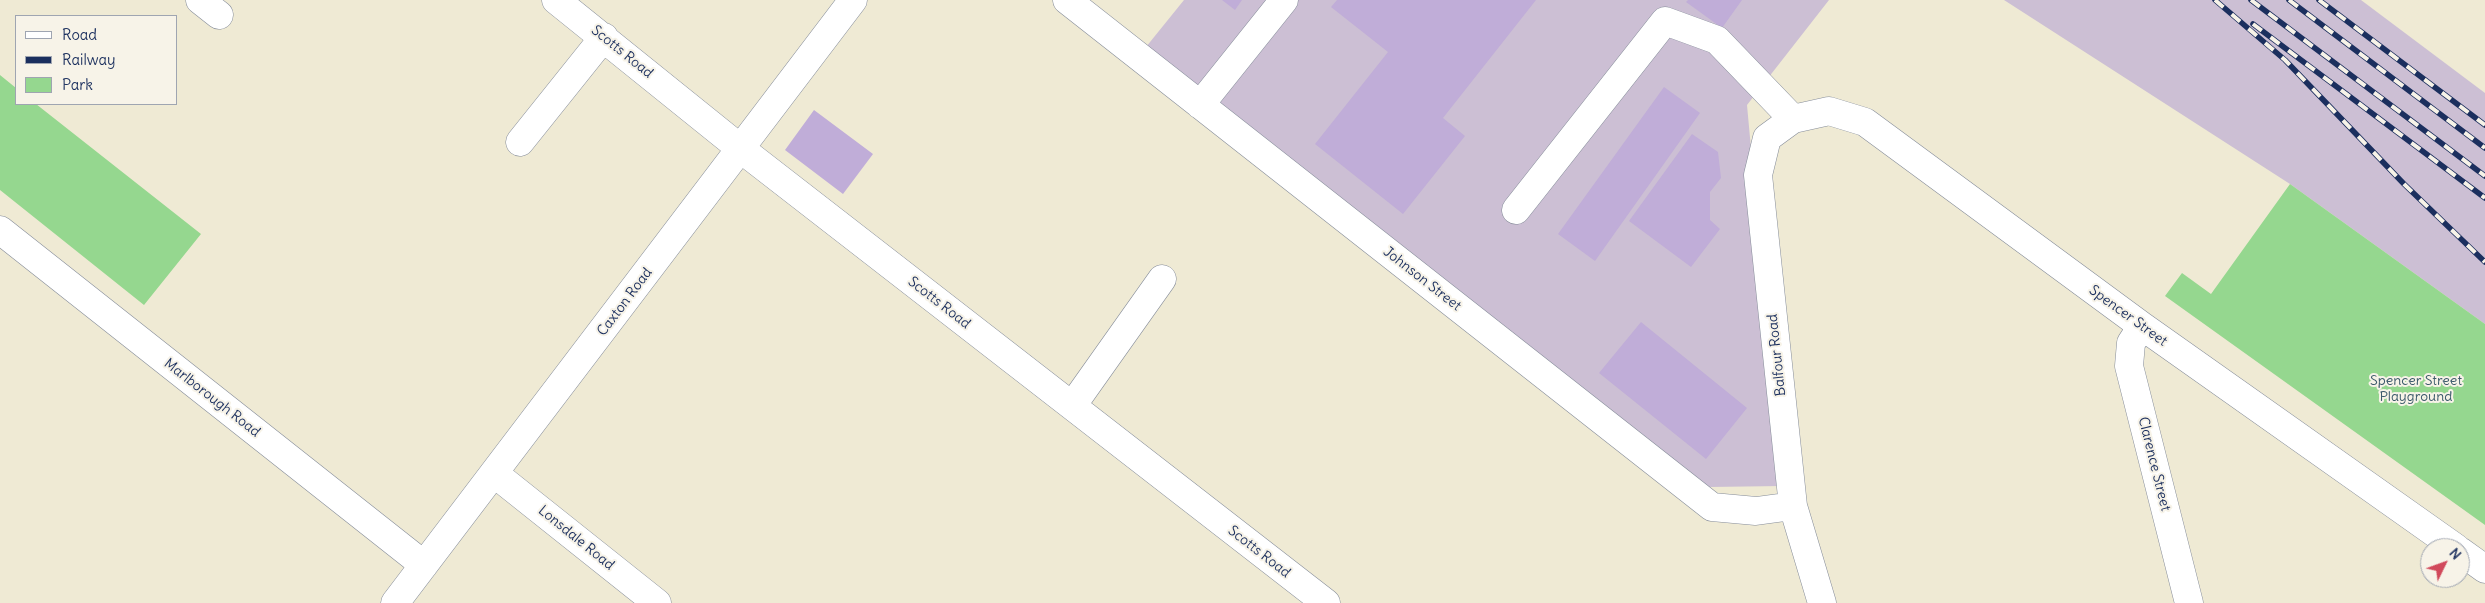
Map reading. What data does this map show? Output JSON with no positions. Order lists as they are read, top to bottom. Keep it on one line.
{"streets":{"street":["Scotts Road","Johnson Street","Caxton Road","Spencer Street","Balfour Road","Marlborough Road","Clarence Street","Lonsdale Road"]},"crossings":[["Scotts Road","Caxton Road"],["Johnson Street","Balfour Road"],["Caxton Road","Marlborough Road"],["Caxton Road","Lonsdale Road"],["Spencer Street","Balfour Road"],["Spencer Street","Clarence Street"]],"parks":["Spencer Street Playground"],"legend":["Road","Railway","Park"],"north":"top right"}
